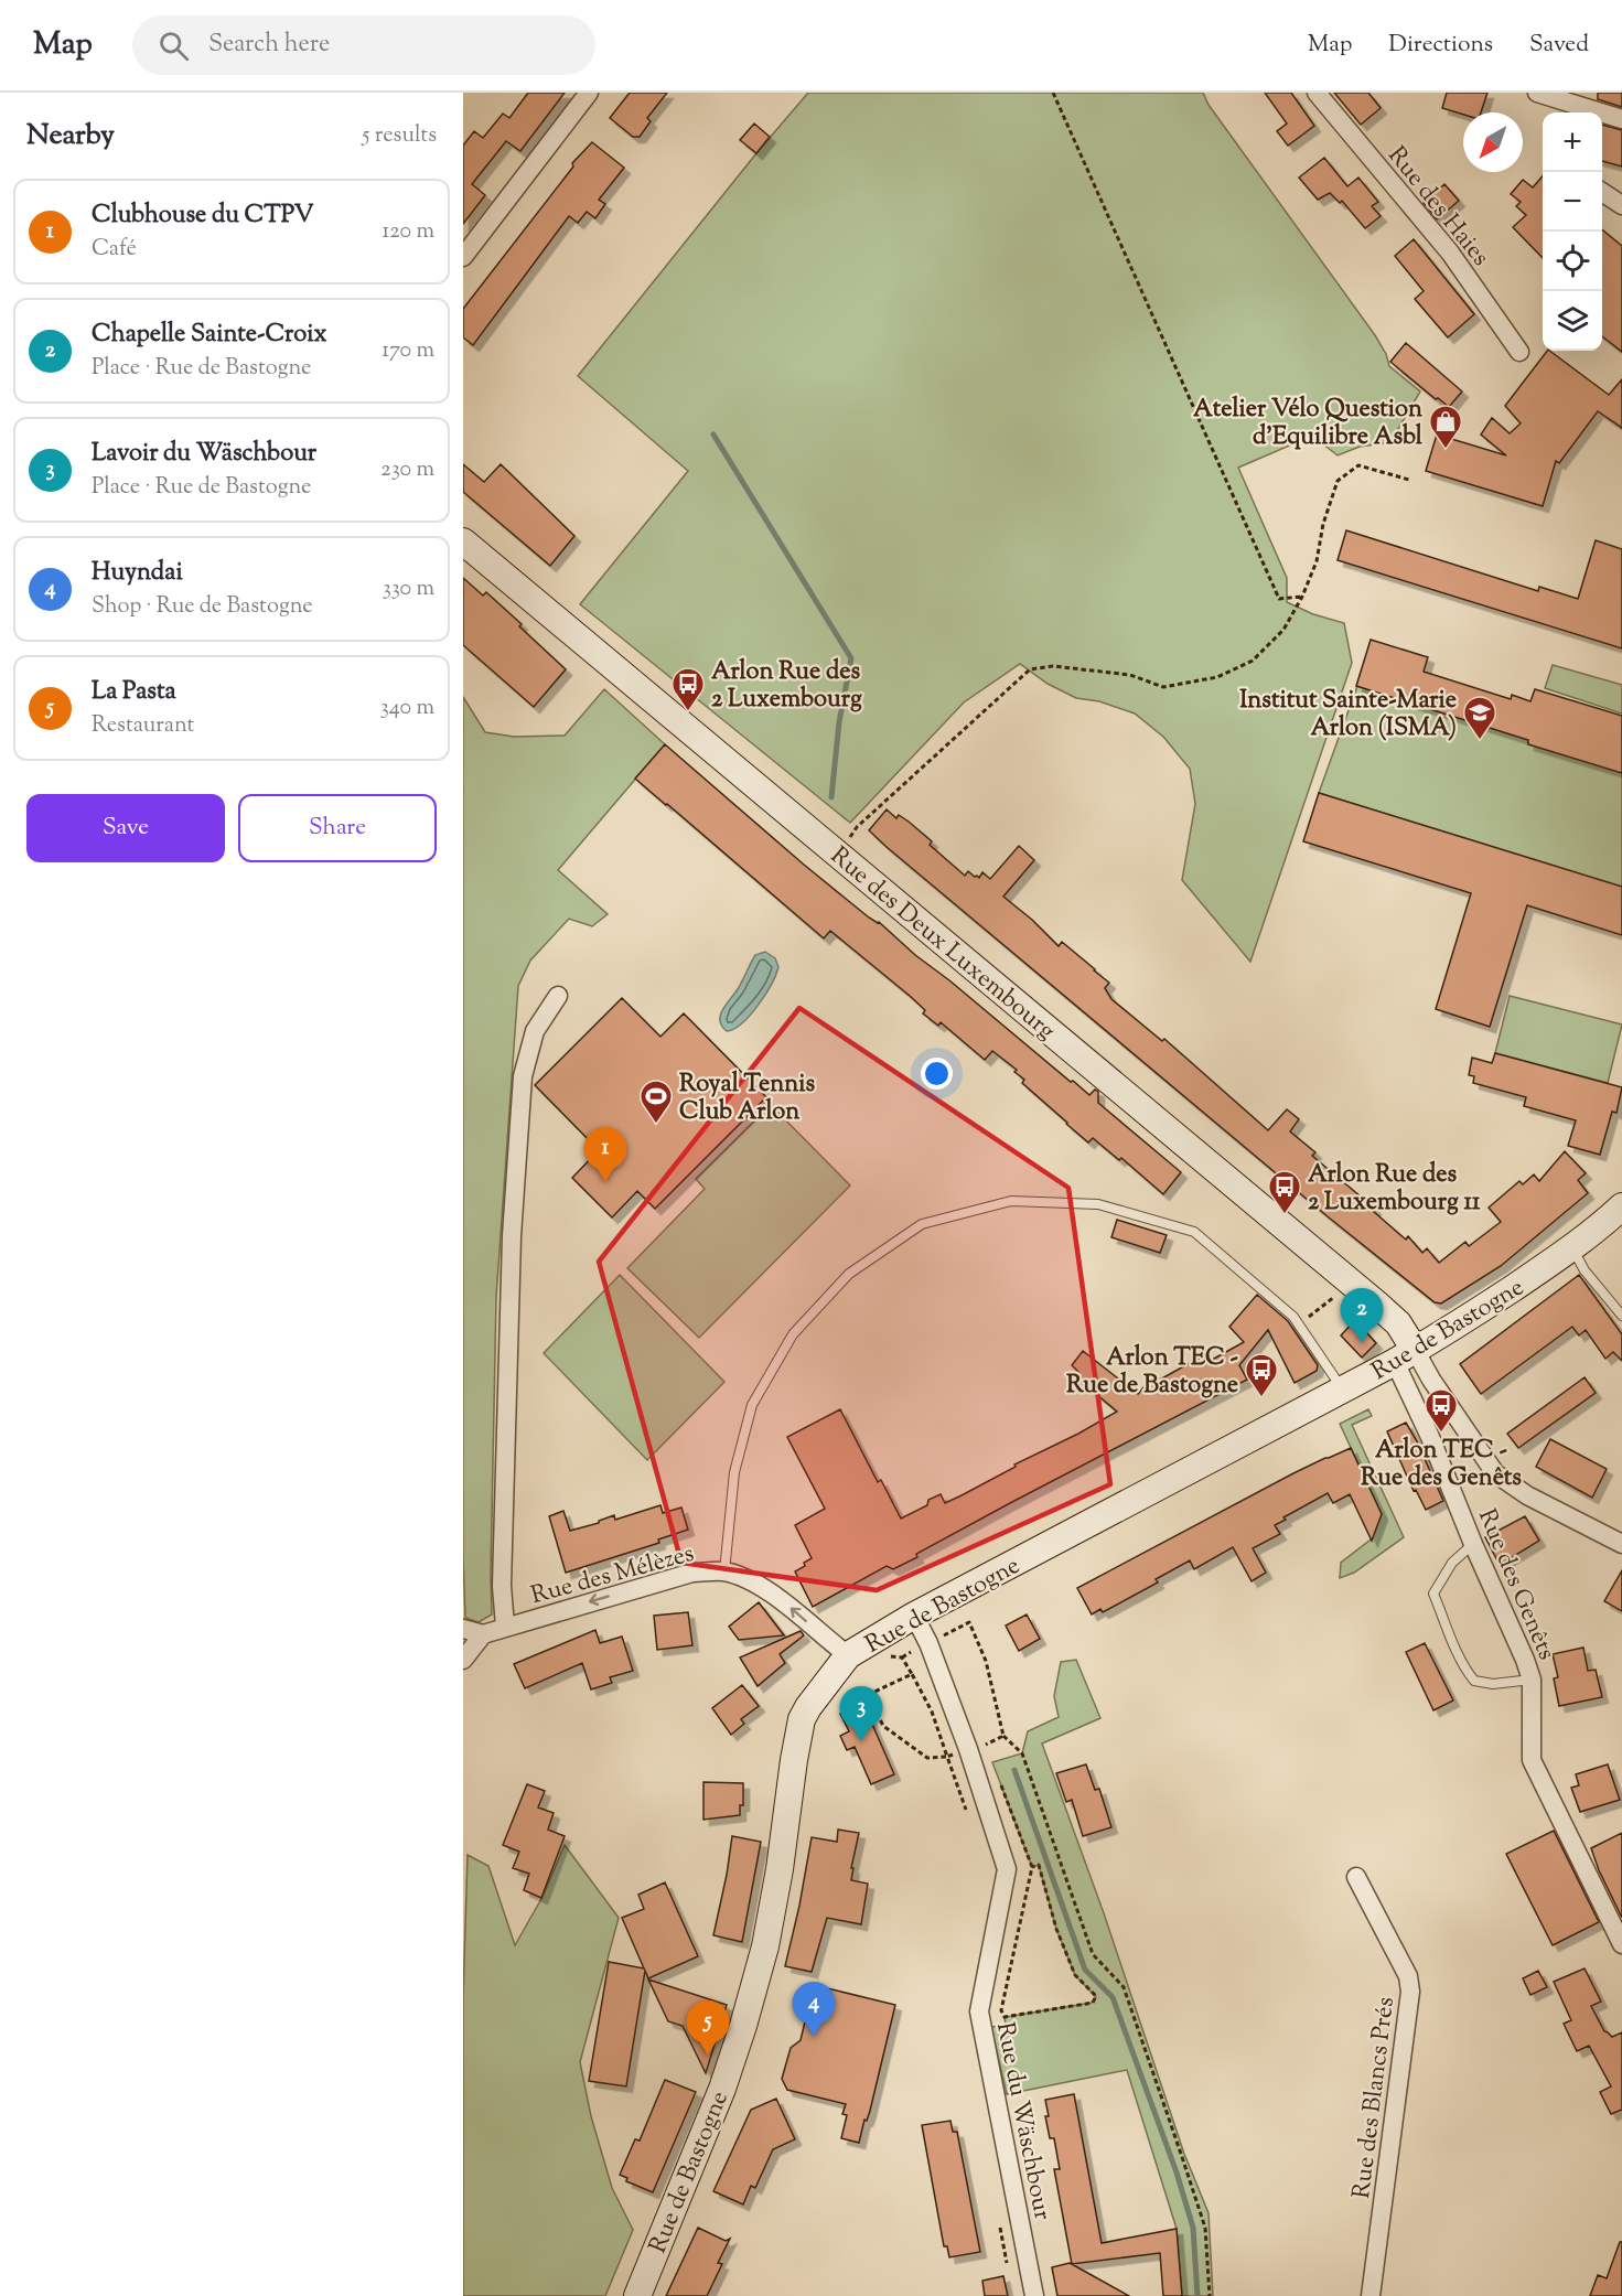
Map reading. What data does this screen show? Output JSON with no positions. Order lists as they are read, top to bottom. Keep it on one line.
{"streets":{"main road":["Rue des Deux Luxembourg","Rue de Bastogne"],"street":["Rue des Haies","Rue des Mélèzes","Rue des Genêts","Rue des Blancs Prés","Rue du Wäschbour"]},"crossings":[["Rue des Deux Luxembourg","Rue de Bastogne"],["Rue des Deux Luxembourg","Rue des Genêts"],["Rue de Bastogne","Rue des Mélèzes"],["Rue de Bastogne","Rue des Genêts"],["Rue de Bastogne","Rue du Wäschbour"]],"one_way":["Rue des Mélèzes"],"places":{"shop":["Atelier Vélo Question d'Equilibre Asbl"],"bus stop":["Arlon Rue des 2 Luxembourg","Arlon Rue des 2 Luxembourg 11","Arlon TEC - Rue de Bastogne","Arlon TEC - Rue des Genêts"],"school or university":["Institut Sainte-Marie Arlon (ISMA)"],"sports":["Royal Tennis Club Arlon"]},"north":"bottom left","page":{"header":"Map","search":"Search here","nav":["Map","Directions","Saved"],"heading":["Nearby","5 results"],"map_buttons":["+","−"],"list":[{"mark":"1","name":"Clubhouse du CTPV","note":"Café","value":"120 m"},{"mark":"2","name":"Chapelle Sainte-Croix","note":"Place · Rue de Bastogne","value":"170 m"},{"mark":"3","name":"Lavoir du Wäschbour","note":"Place · Rue de Bastogne","value":"230 m"},{"mark":"4","name":"Huyndai","note":"Shop · Rue de Bastogne","value":"330 m"},{"mark":"5","name":"La Pasta","note":"Restaurant","value":"340 m"}],"buttons":["Save","Share"],"pins":["1","2","3","4","5"]}}
